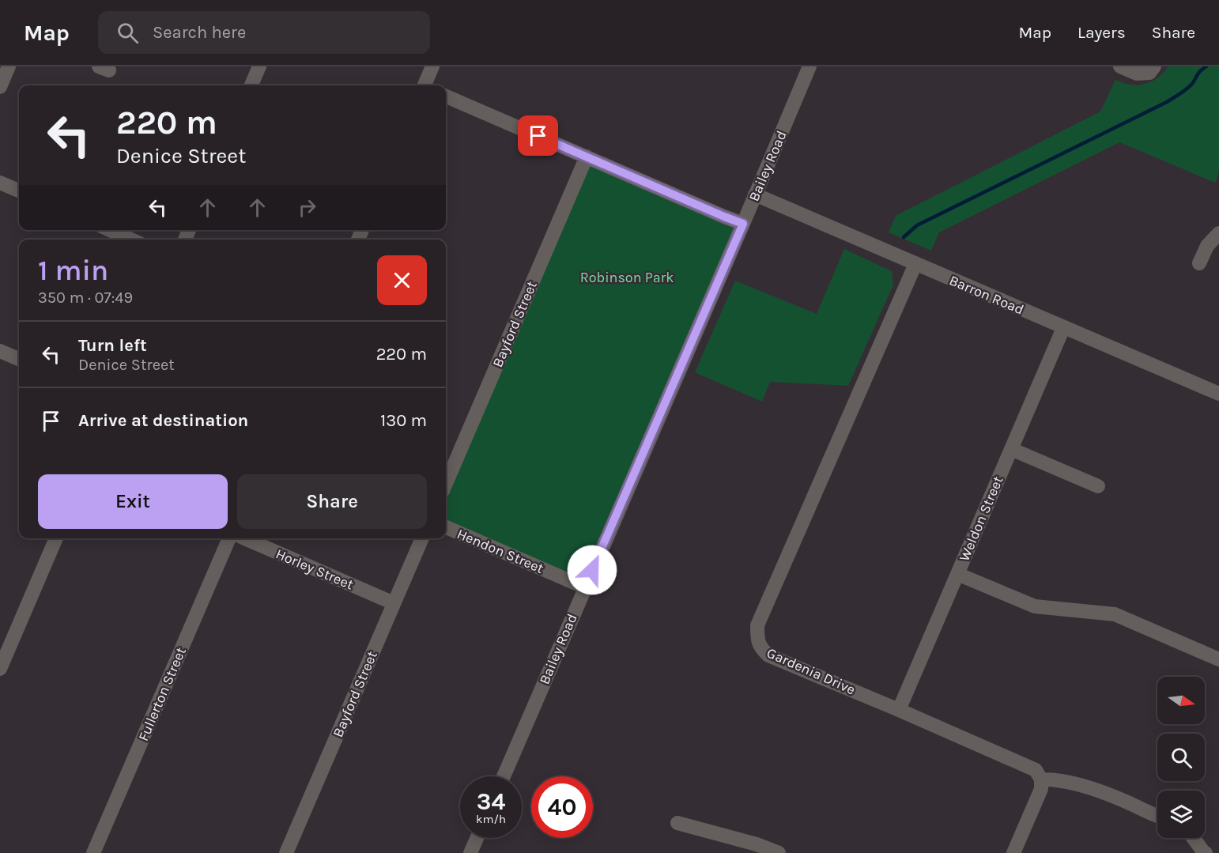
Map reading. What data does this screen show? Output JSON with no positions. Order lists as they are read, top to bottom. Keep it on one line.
{"streets":{"street":["Bailey Road","Barron Road","Bayford Street","Weldon Street","Hendon Street","Horley Street","Gardenia Drive","Fullerton Street"]},"crossings":[["Bailey Road","Barron Road"],["Bailey Road","Hendon Street"],["Barron Road","Weldon Street"],["Barron Road","Gardenia Drive"],["Bayford Street","Horley Street"],["Weldon Street","Gardenia Drive"]],"parks":["Robinson Park"],"north":"right","page":{"header":"Map","search":"Search here","nav":["Map","Layers","Share"],"turn":["220 m","Denice Street"],"heading":["1 min","350 m · 07:49"],"list":[{"name":"Turn left","note":"Denice Street","value":"220 m"},{"name":"Arrive at destination","value":"130 m"}],"buttons":["Exit","Share"],"speed":"34 km/h","limit":"40"}}
